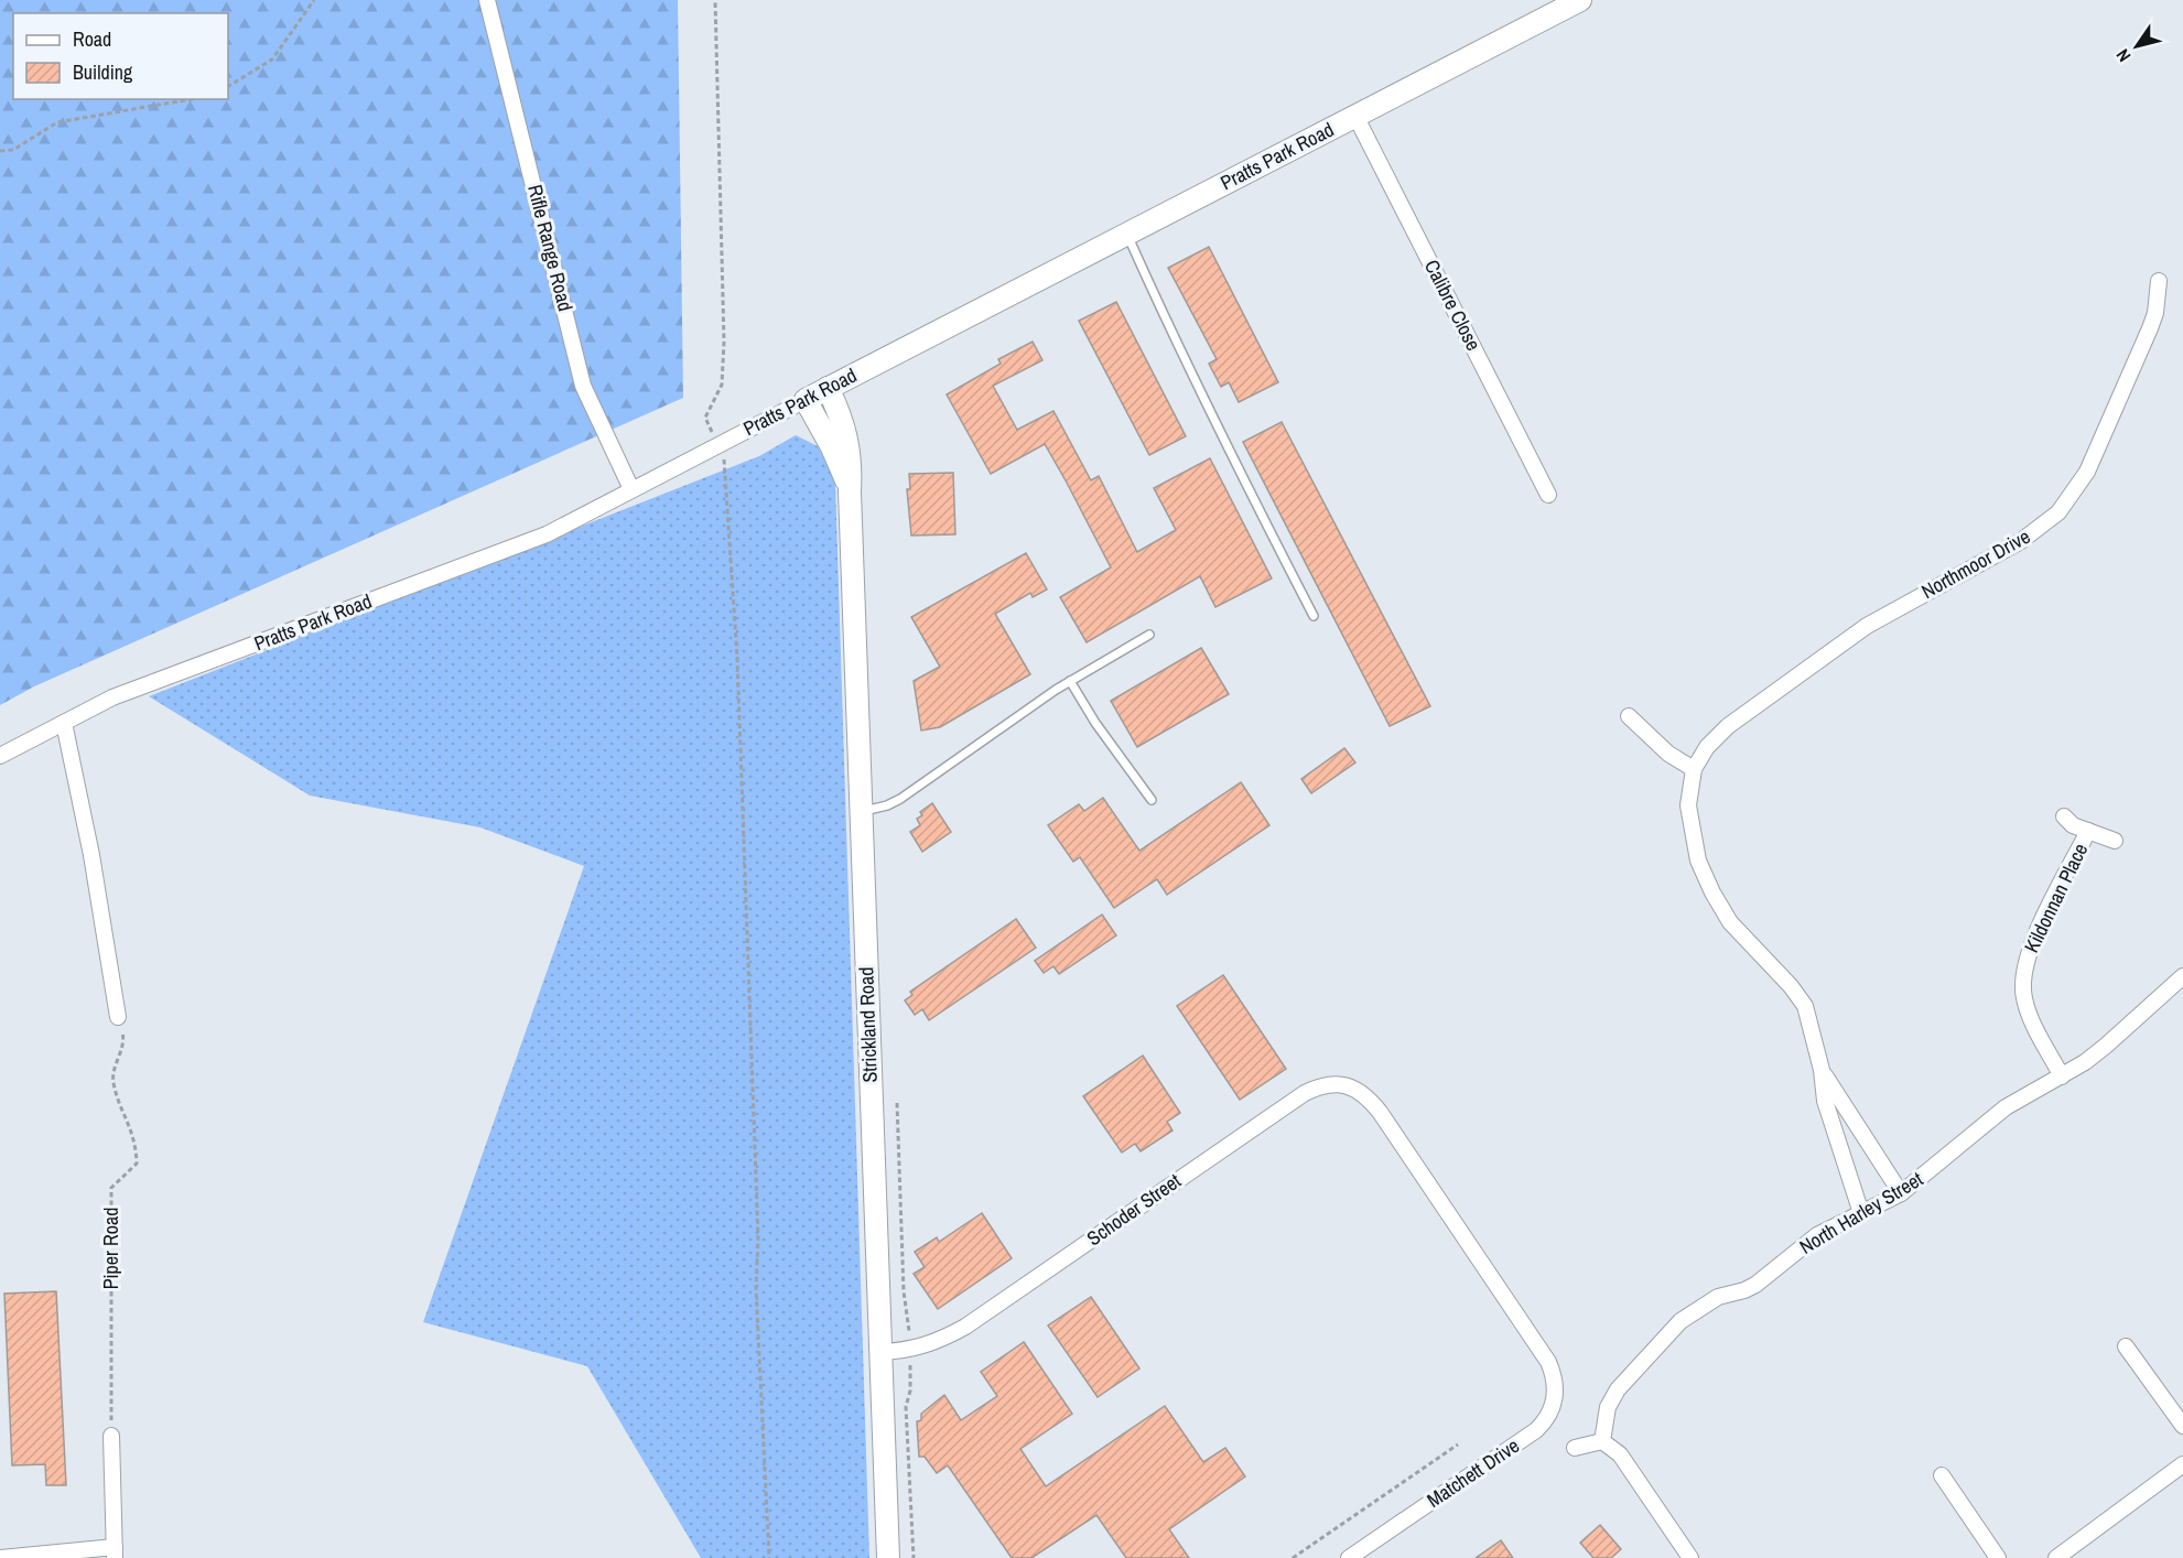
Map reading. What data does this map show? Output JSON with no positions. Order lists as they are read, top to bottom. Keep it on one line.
{"streets":{"street":["Pratts Park Road","Rifle Range Road","Calibre Close","Northmoor Drive","Kildonnan Place","Strickland Road","Schoder Street","North Harley Street","Matchett Drive"],"path":["Piper Road"]},"crossings":[["Pratts Park Road","Rifle Range Road"],["Pratts Park Road","Calibre Close"],["Pratts Park Road","Strickland Road"],["Northmoor Drive","North Harley Street"],["Kildonnan Place","North Harley Street"],["Strickland Road","Schoder Street"],["Schoder Street","Matchett Drive"]],"legend":["Road","Building"],"north":"bottom left"}
